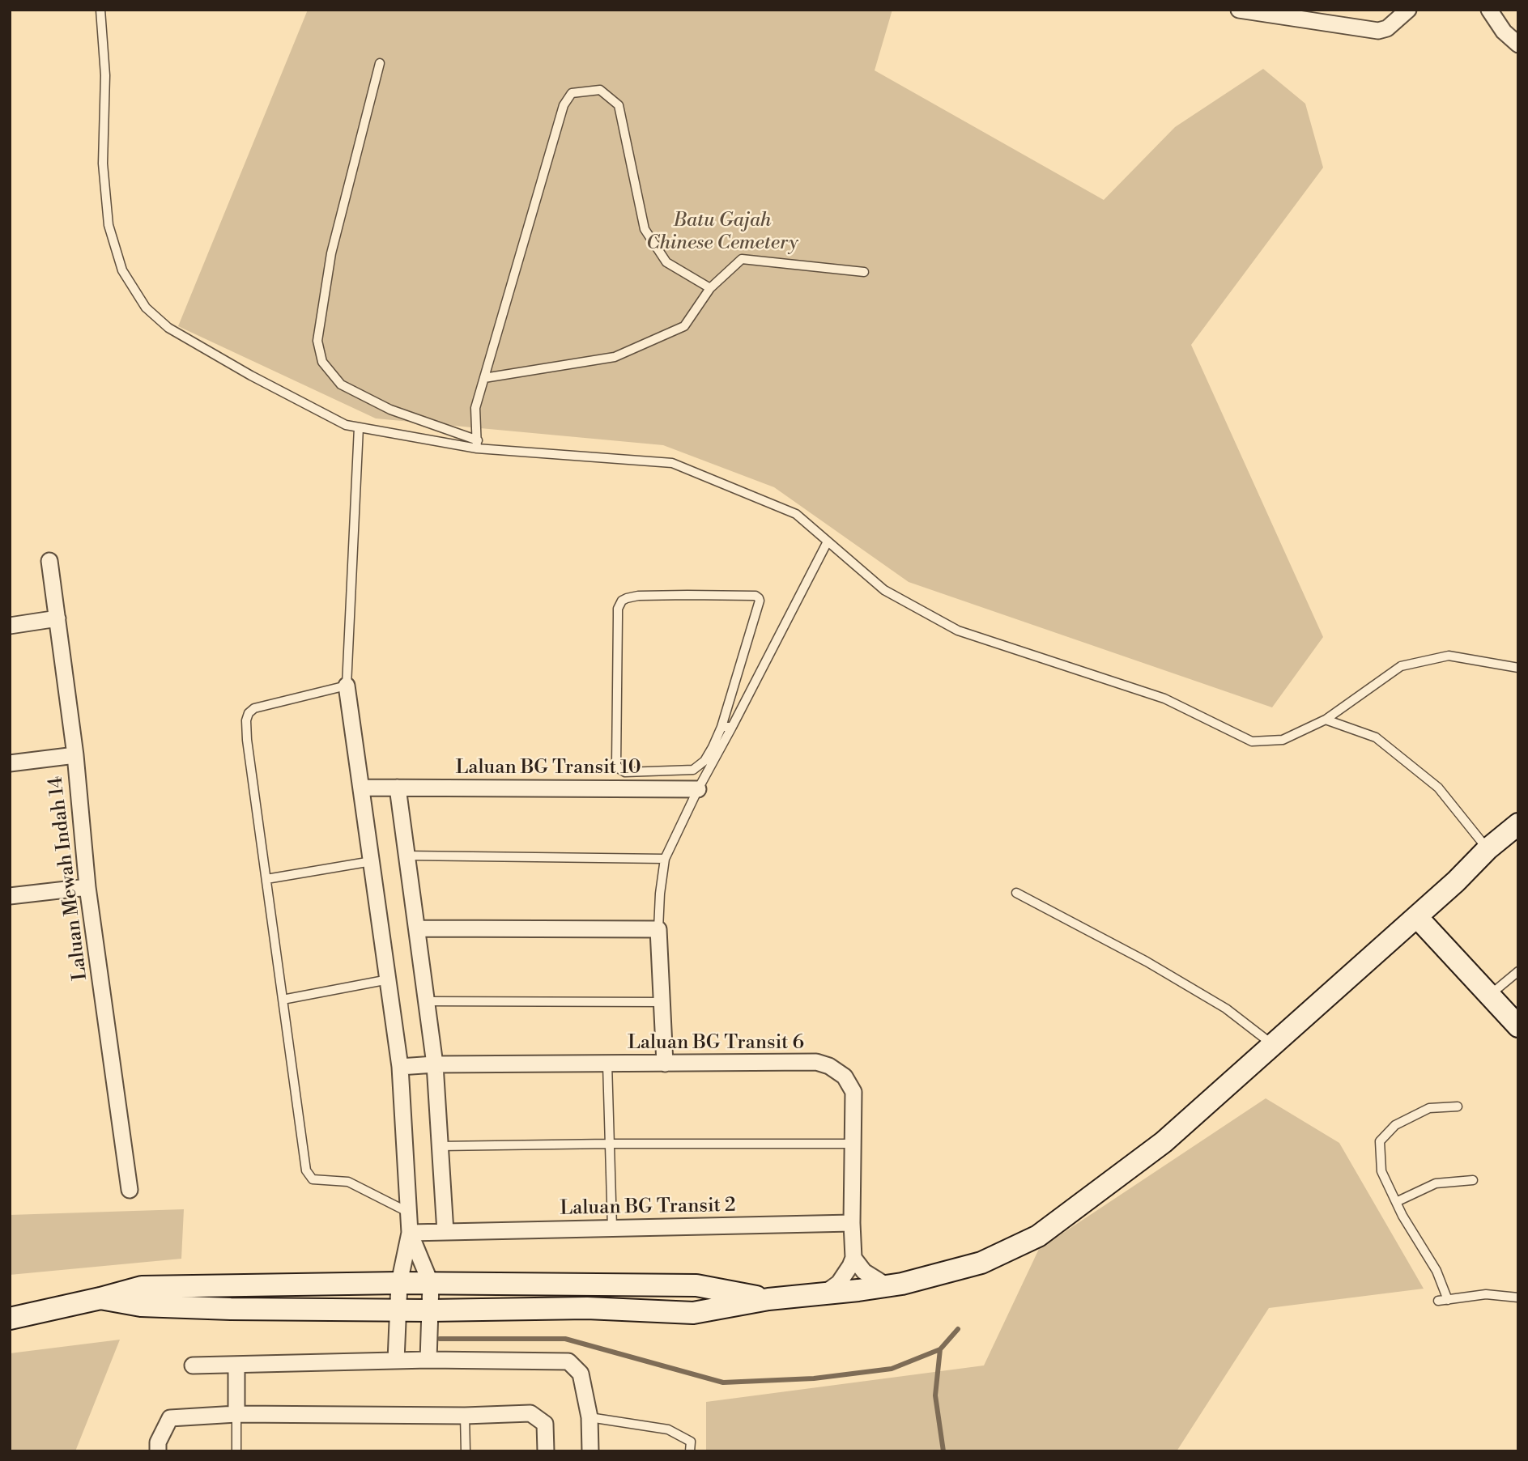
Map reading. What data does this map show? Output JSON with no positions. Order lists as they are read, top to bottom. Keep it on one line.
{"streets":{"street":["Laluan BG Transit 10","Laluan Mewah Indah 14","Laluan BG Transit 6","Laluan BG Transit 2"]},"crossings":[["Laluan BG Transit 6","Laluan BG Transit 2"]],"parks":["Batu Gajah Chinese Cemetery"]}
